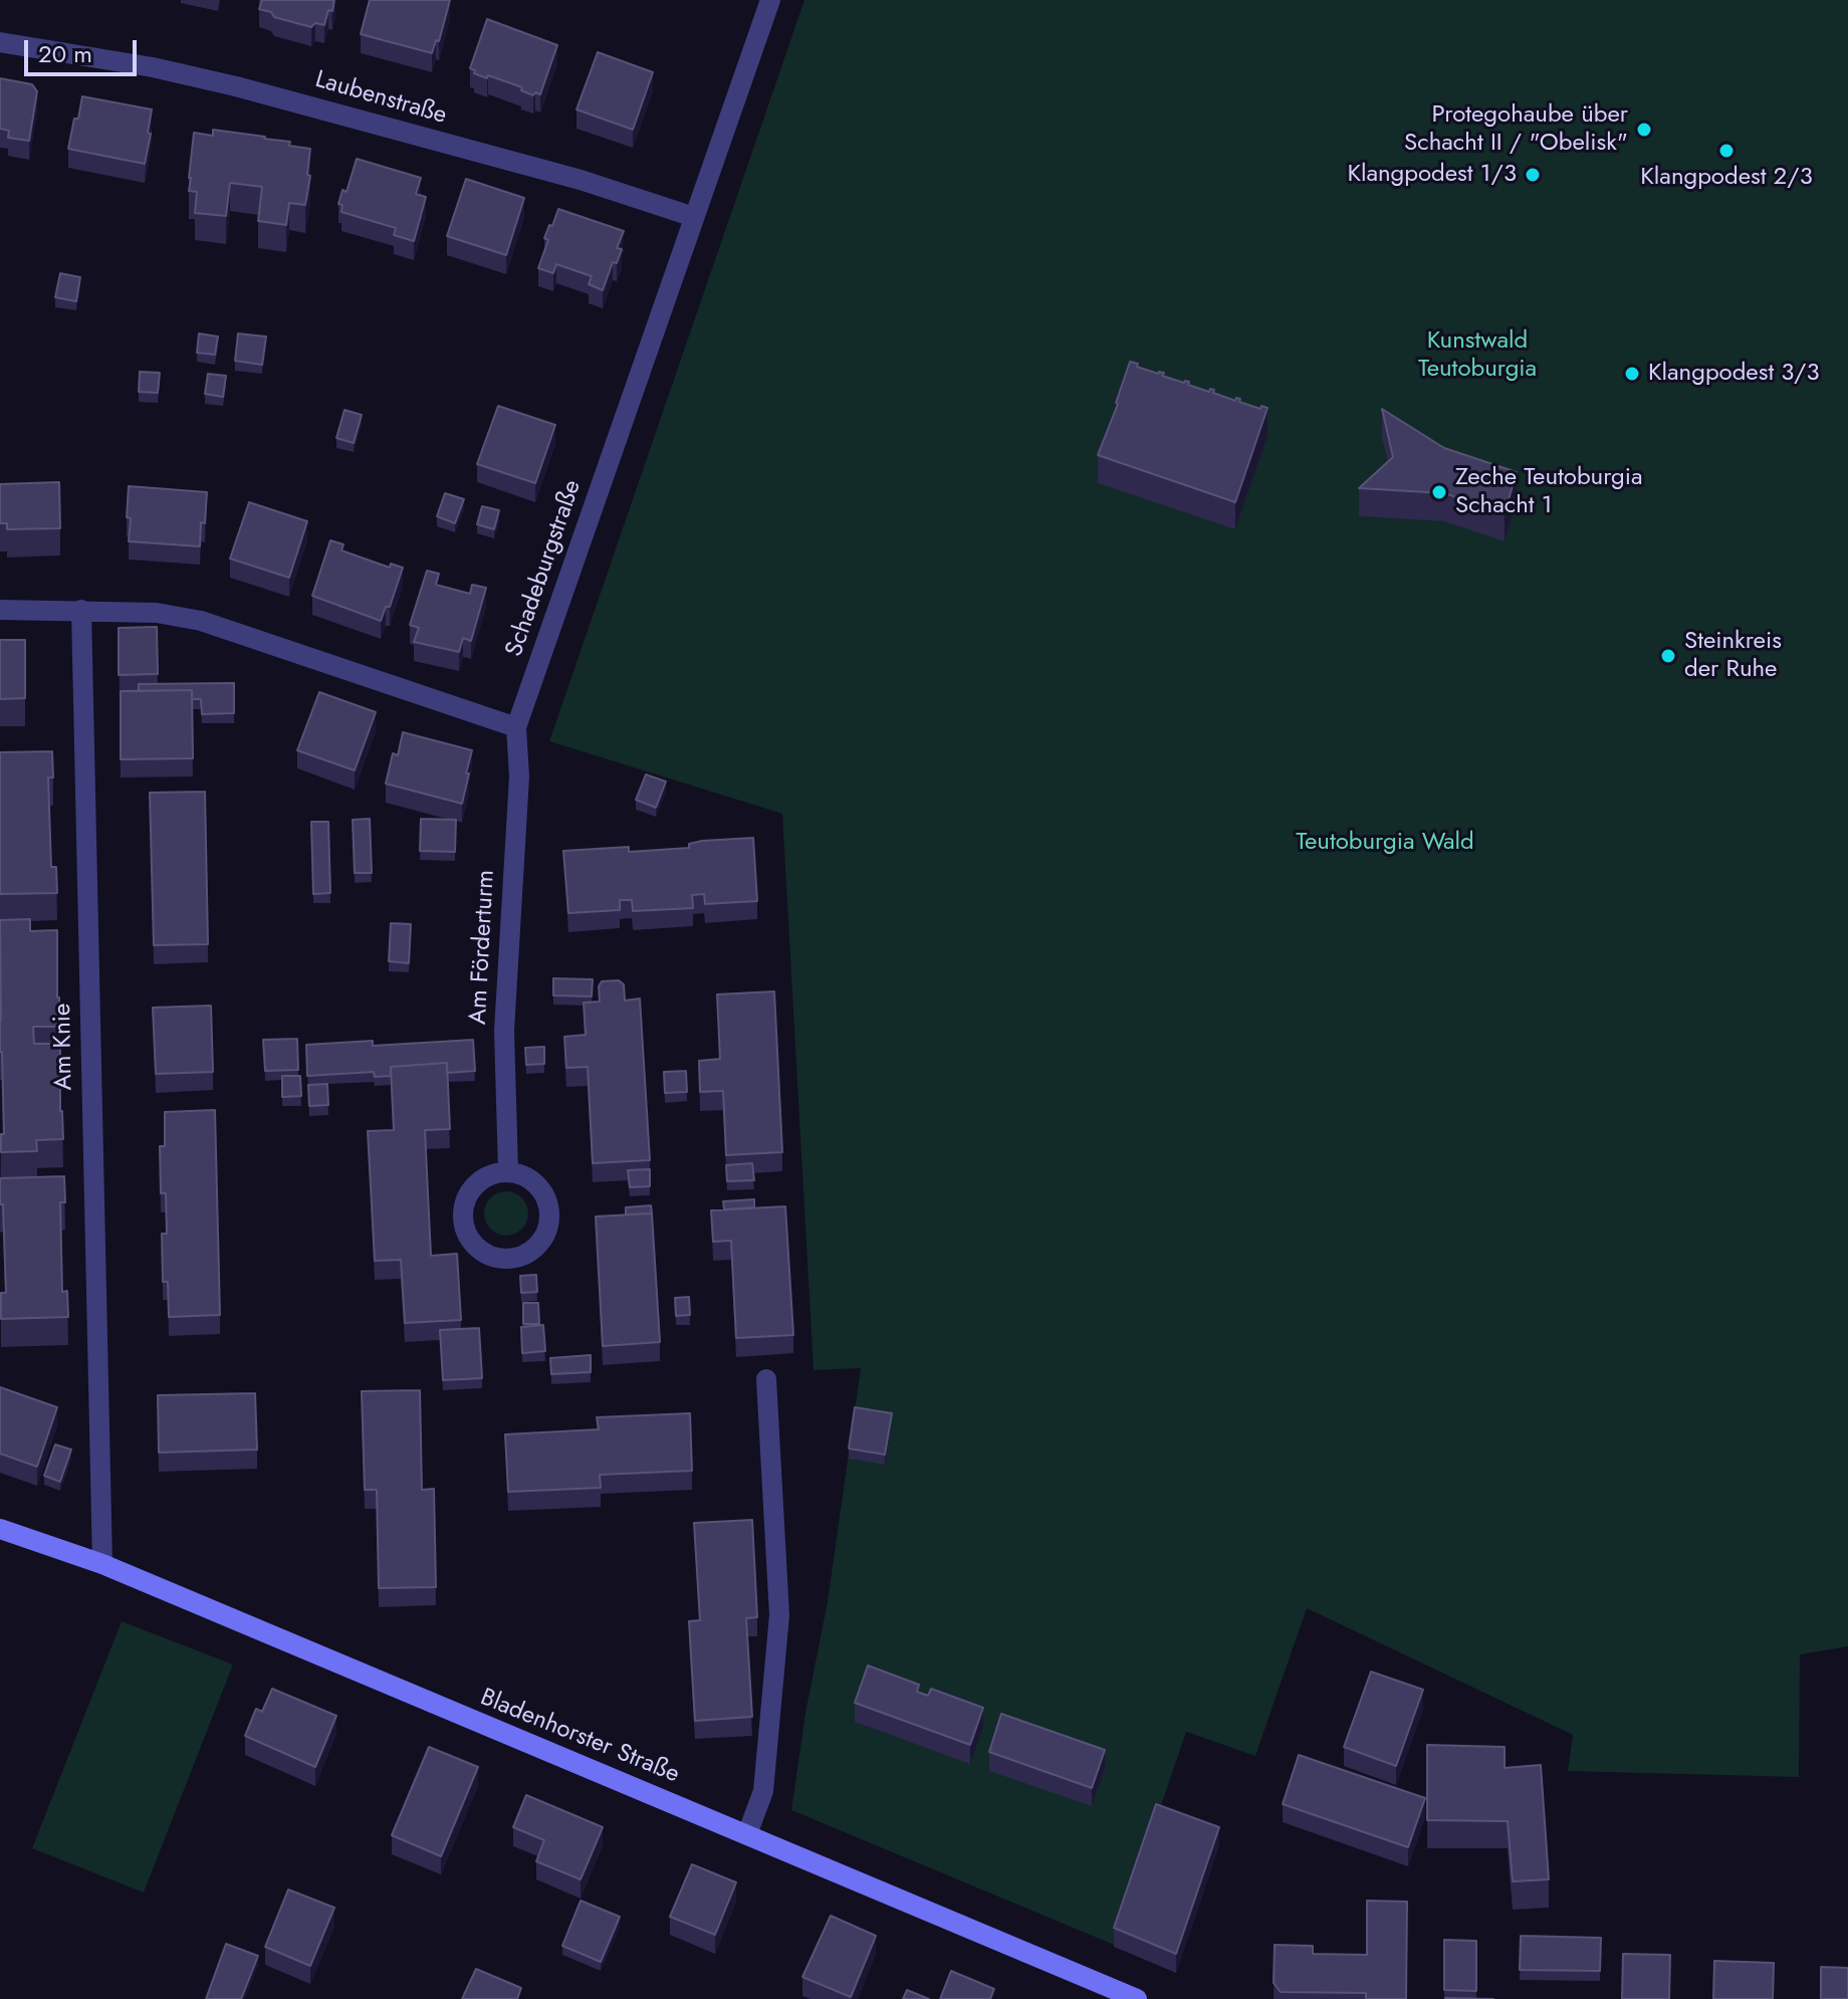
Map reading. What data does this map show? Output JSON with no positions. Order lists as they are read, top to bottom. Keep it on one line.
{"streets":{"street":["Laubenstraße","Schadeburgstraße","Am Förderturm","Am Knie","Bladenhorster Straße"]},"crossings":[["Laubenstraße","Schadeburgstraße"],["Schadeburgstraße","Am Förderturm"],["Am Knie","Bladenhorster Straße"]],"parks":["Kunstwald Teutoburgia","Teutoburgia Wald"],"places":["Protegohaube über Schacht II / \"Obelisk\"","Klangpodest 2/3","Klangpodest 1/3","Klangpodest 3/3","Zeche Teutoburgia Schacht 1","Steinkreis der Ruhe"],"scale_bar":"20 m"}
